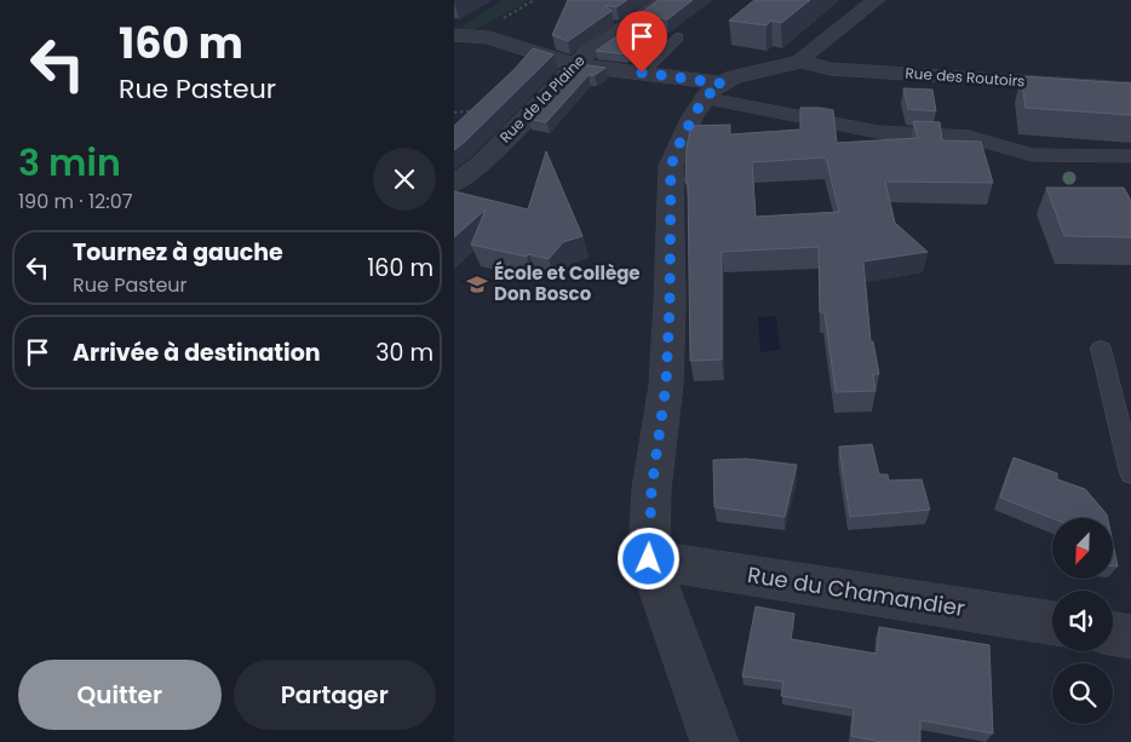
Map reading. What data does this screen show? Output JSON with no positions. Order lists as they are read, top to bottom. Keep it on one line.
{"streets":{"street":["Rue des Routoirs","Rue de la Plaine","Rue du Chamandier"]},"places":{"school or university":["École et Collège Don Bosco"]},"north":"bottom left","page":{"turn":["160 m","Rue Pasteur"],"heading":["3 min","190 m · 12:07"],"list":[{"name":"Tournez à gauche","note":"Rue Pasteur","value":"160 m"},{"name":"Arrivée à destination","value":"30 m"}],"buttons":["Quitter","Partager"]}}
